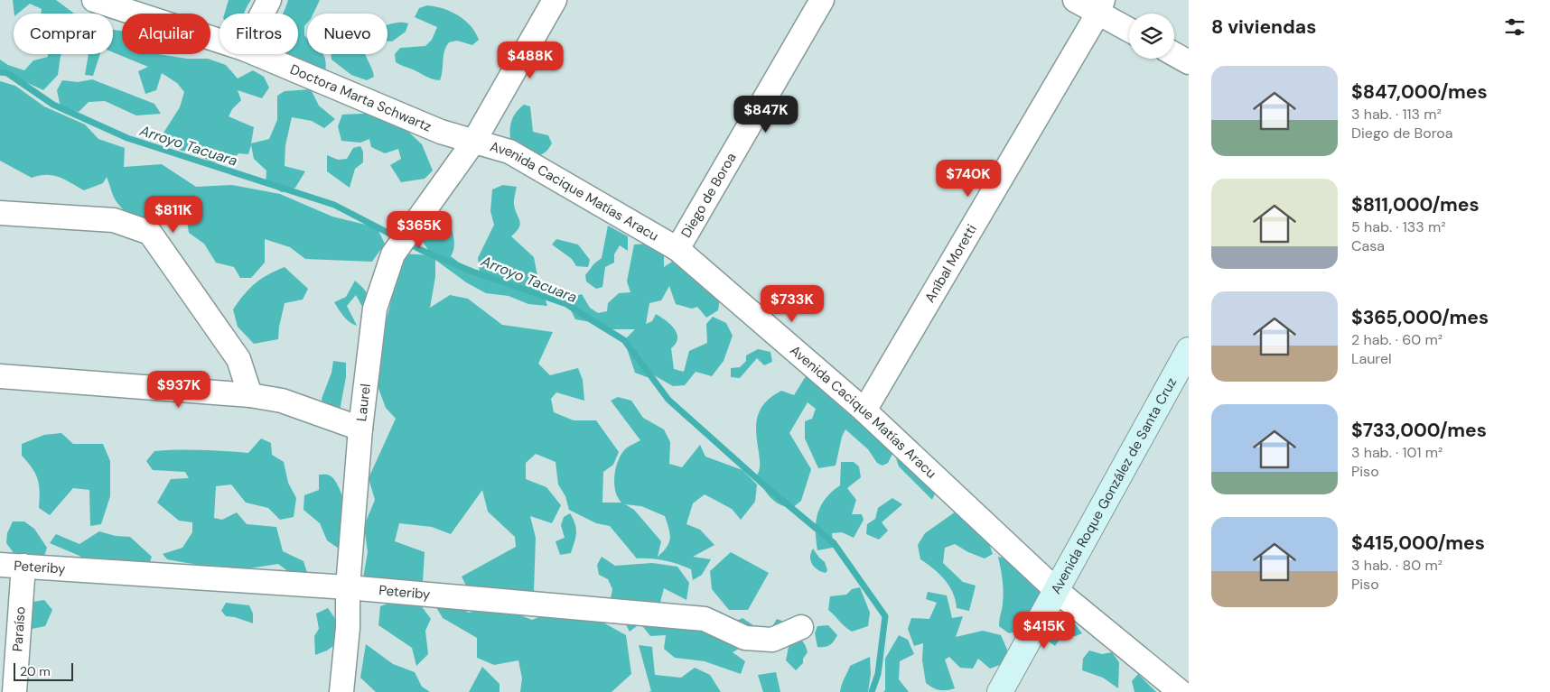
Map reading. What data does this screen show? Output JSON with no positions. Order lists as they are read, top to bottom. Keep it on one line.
{"streets":{"main road":["Avenida Roque González de Santa Cruz"],"street":["Doctora Marta Schwartz","Avenida Cacique Matías Aracu","Diego de Boroa","Aníbal Moretti","Laurel","Peteriby","Paraíso"]},"crossings":[["Doctora Marta Schwartz","Avenida Cacique Matías Aracu"],["Doctora Marta Schwartz","Laurel"],["Avenida Cacique Matías Aracu","Diego de Boroa"],["Avenida Cacique Matías Aracu","Aníbal Moretti"],["Avenida Cacique Matías Aracu","Laurel"],["Avenida Cacique Matías Aracu","Avenida Roque González de Santa Cruz"],["Laurel","Peteriby"],["Peteriby","Paraíso"]],"water":["Arroyo Tacuara"],"scale_bar":"20 m","page":{"heading":"8 viviendas","chip":["Comprar","Alquilar","Filtros","Nuevo"],"price":["$488K","$847K","$740K","$811K","$365K","$733K","$937K","$415K"],"list":[{"name":"$847,000/mes","note":"3 hab. · 113 m² · Diego de Boroa"},{"name":"$811,000/mes","note":"5 hab. · 133 m² · Casa"},{"name":"$365,000/mes","note":"2 hab. · 60 m² · Laurel"},{"name":"$733,000/mes","note":"3 hab. · 101 m² · Piso"},{"name":"$415,000/mes","note":"3 hab. · 80 m² · Piso"}],"scale":"20 m"}}
